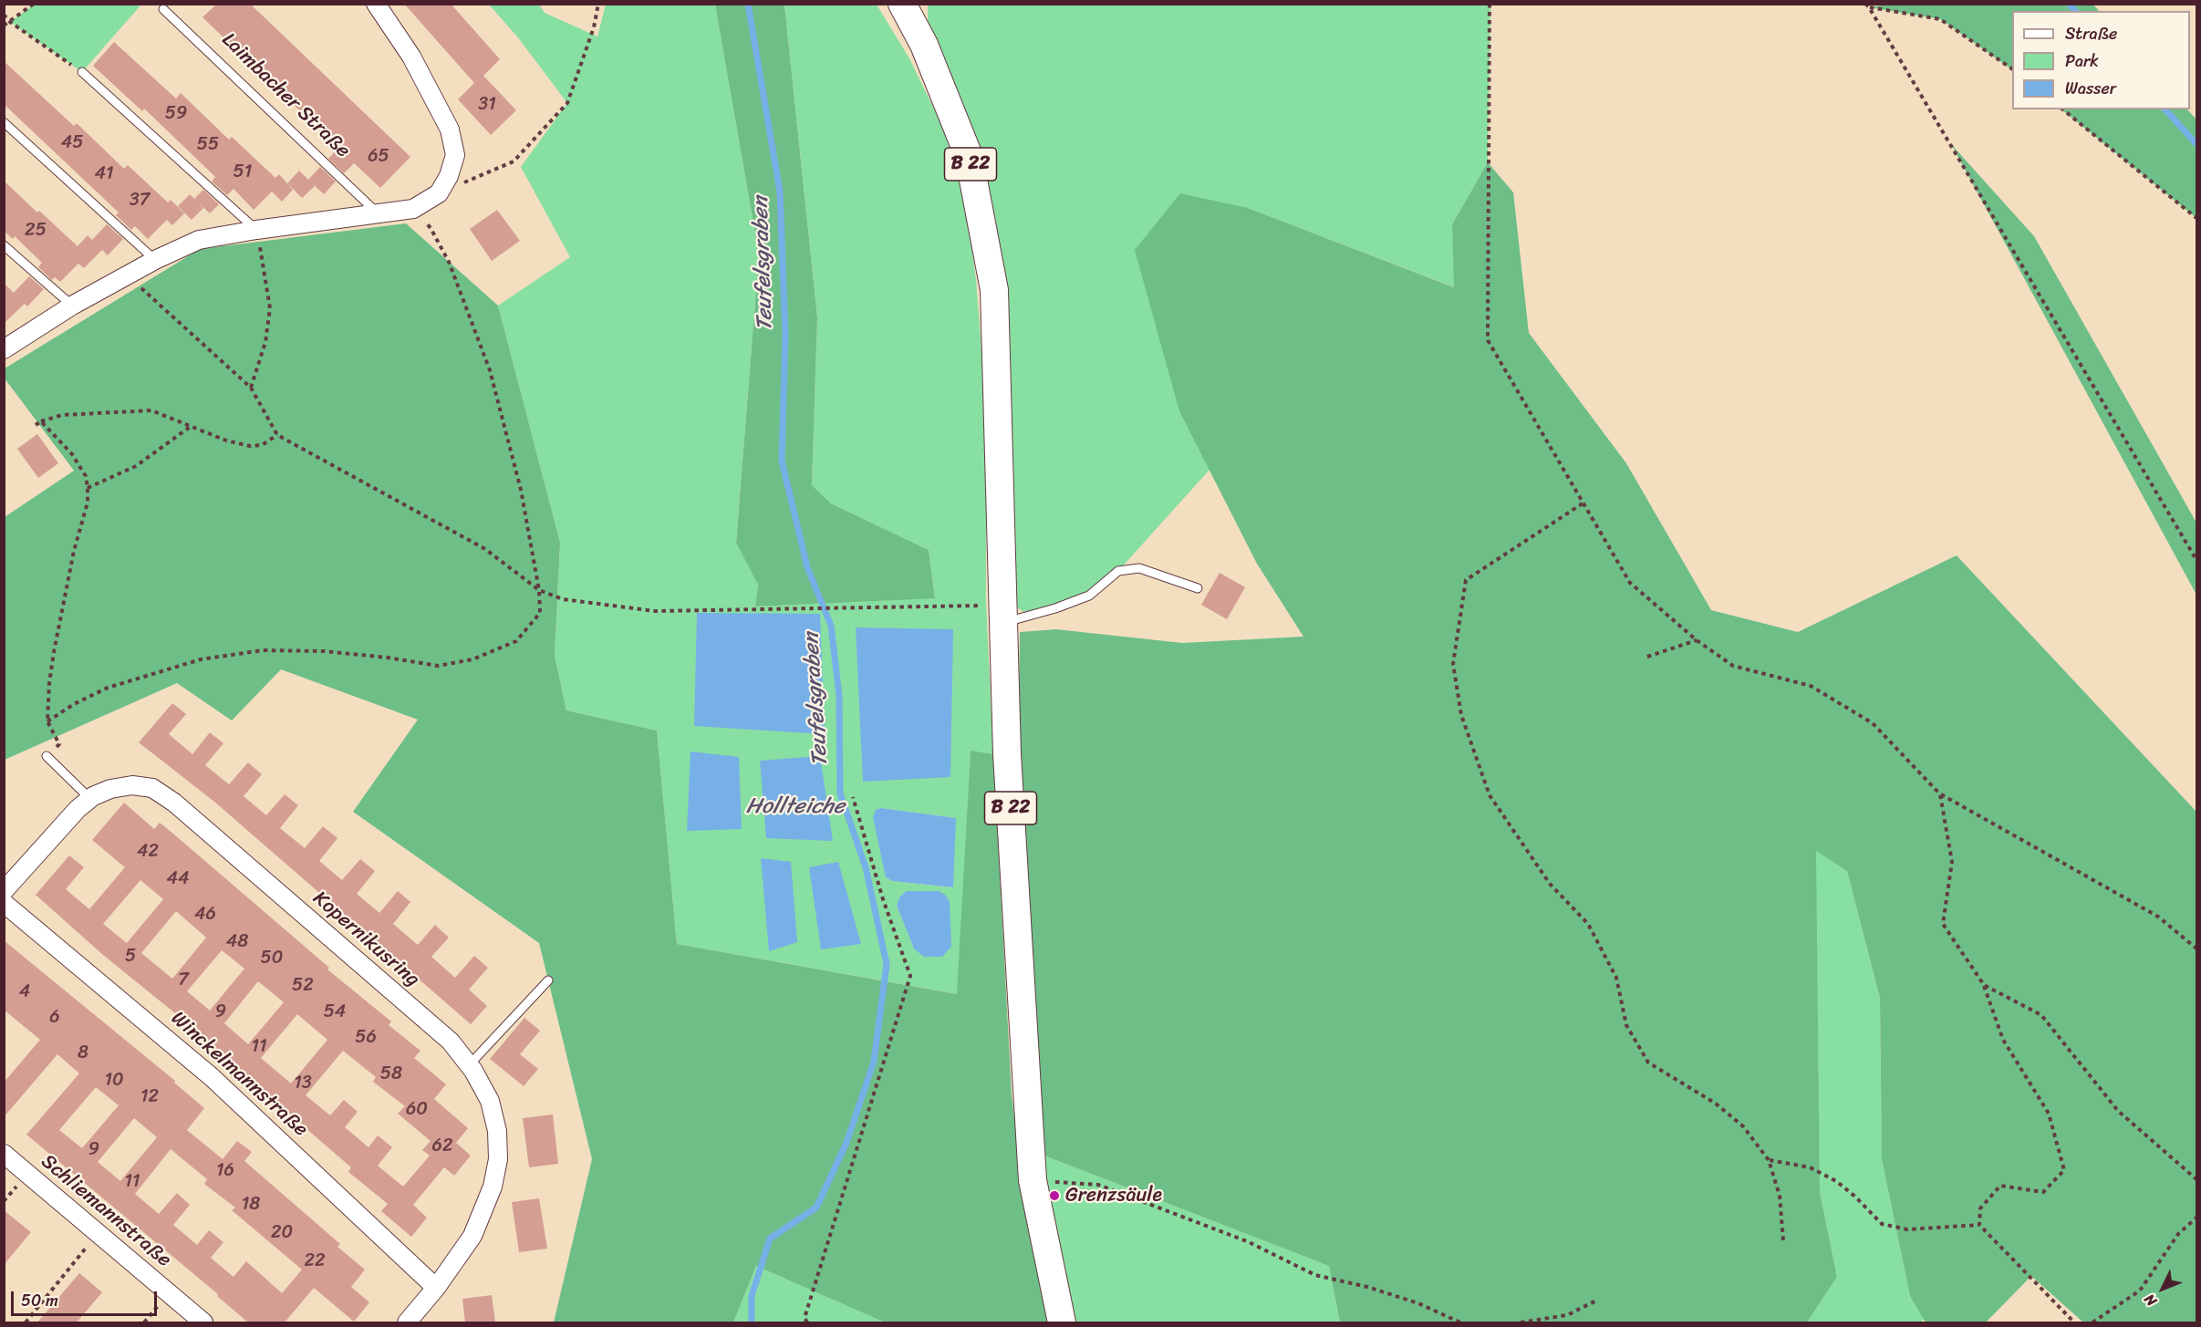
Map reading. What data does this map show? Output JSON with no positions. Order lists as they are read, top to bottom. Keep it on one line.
{"streets":{"main road":["B 22"],"street":["Kopernikusring","Winckelmannstraße","Schliemannstraße"],"lane":["Laimbacher Straße"]},"crossings":[["Kopernikusring","Winckelmannstraße"]],"water":["Teufelsgraben","Hollteiche"],"places":["Grenzsäule"],"house_numbers":["31","59","45","55","65","51","41","37","25","42","44","46","48","5","50","7","52","4","9","54","6","56","11","8","58","10","13","12","60","62","9","16","11","18","20","22"],"legend":["Straße","Park","Wasser"],"scale_bar":"50 m","north":"bottom left"}
